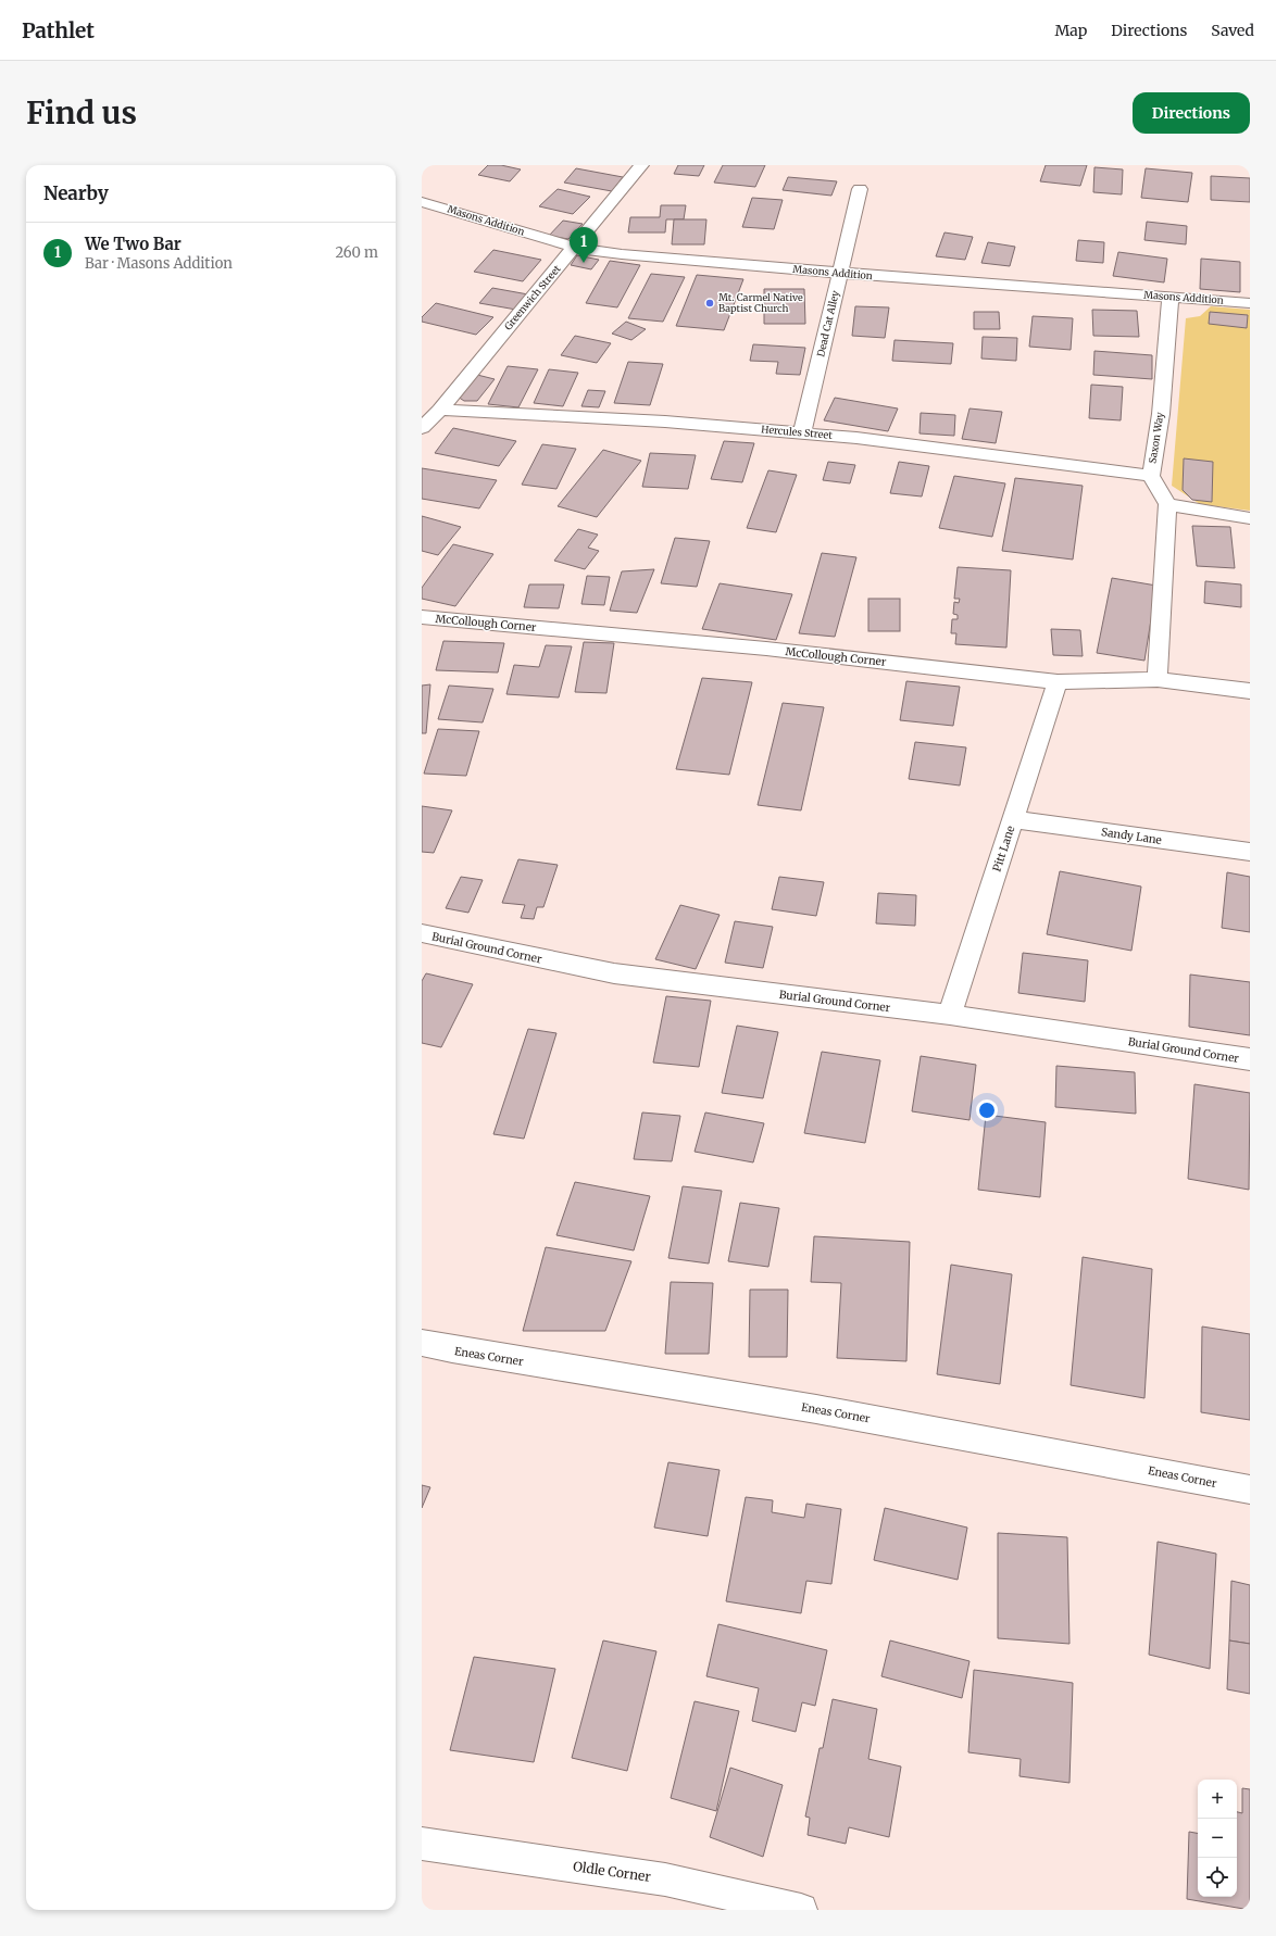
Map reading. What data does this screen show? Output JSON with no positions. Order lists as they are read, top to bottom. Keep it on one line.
{"streets":{"street":["Masons Addition","Greenwich Street","Dead Cat Alley","Hercules Street","Saxon Way","McCollough Corner","Sandy Lane","Pitt Lane","Burial Ground Corner","Eneas Corner","Oldle Corner"]},"crossings":[["Masons Addition","Greenwich Street"],["Masons Addition","Dead Cat Alley"],["Masons Addition","Saxon Way"],["Greenwich Street","Hercules Street"],["Dead Cat Alley","Hercules Street"],["Hercules Street","Saxon Way"],["McCollough Corner","Pitt Lane"],["Sandy Lane","Pitt Lane"],["Pitt Lane","Burial Ground Corner"]],"places":["Mt. Carmel Native Baptist Church"],"page":{"header":"Pathlet","nav":["Map","Directions","Saved"],"buttons":"Directions","title":"Find us","heading":"Nearby","list":[{"mark":"1","name":"We Two Bar","note":"Bar · Masons Addition","value":"260 m"}],"pins":"1","map_buttons":["+","−"]}}
